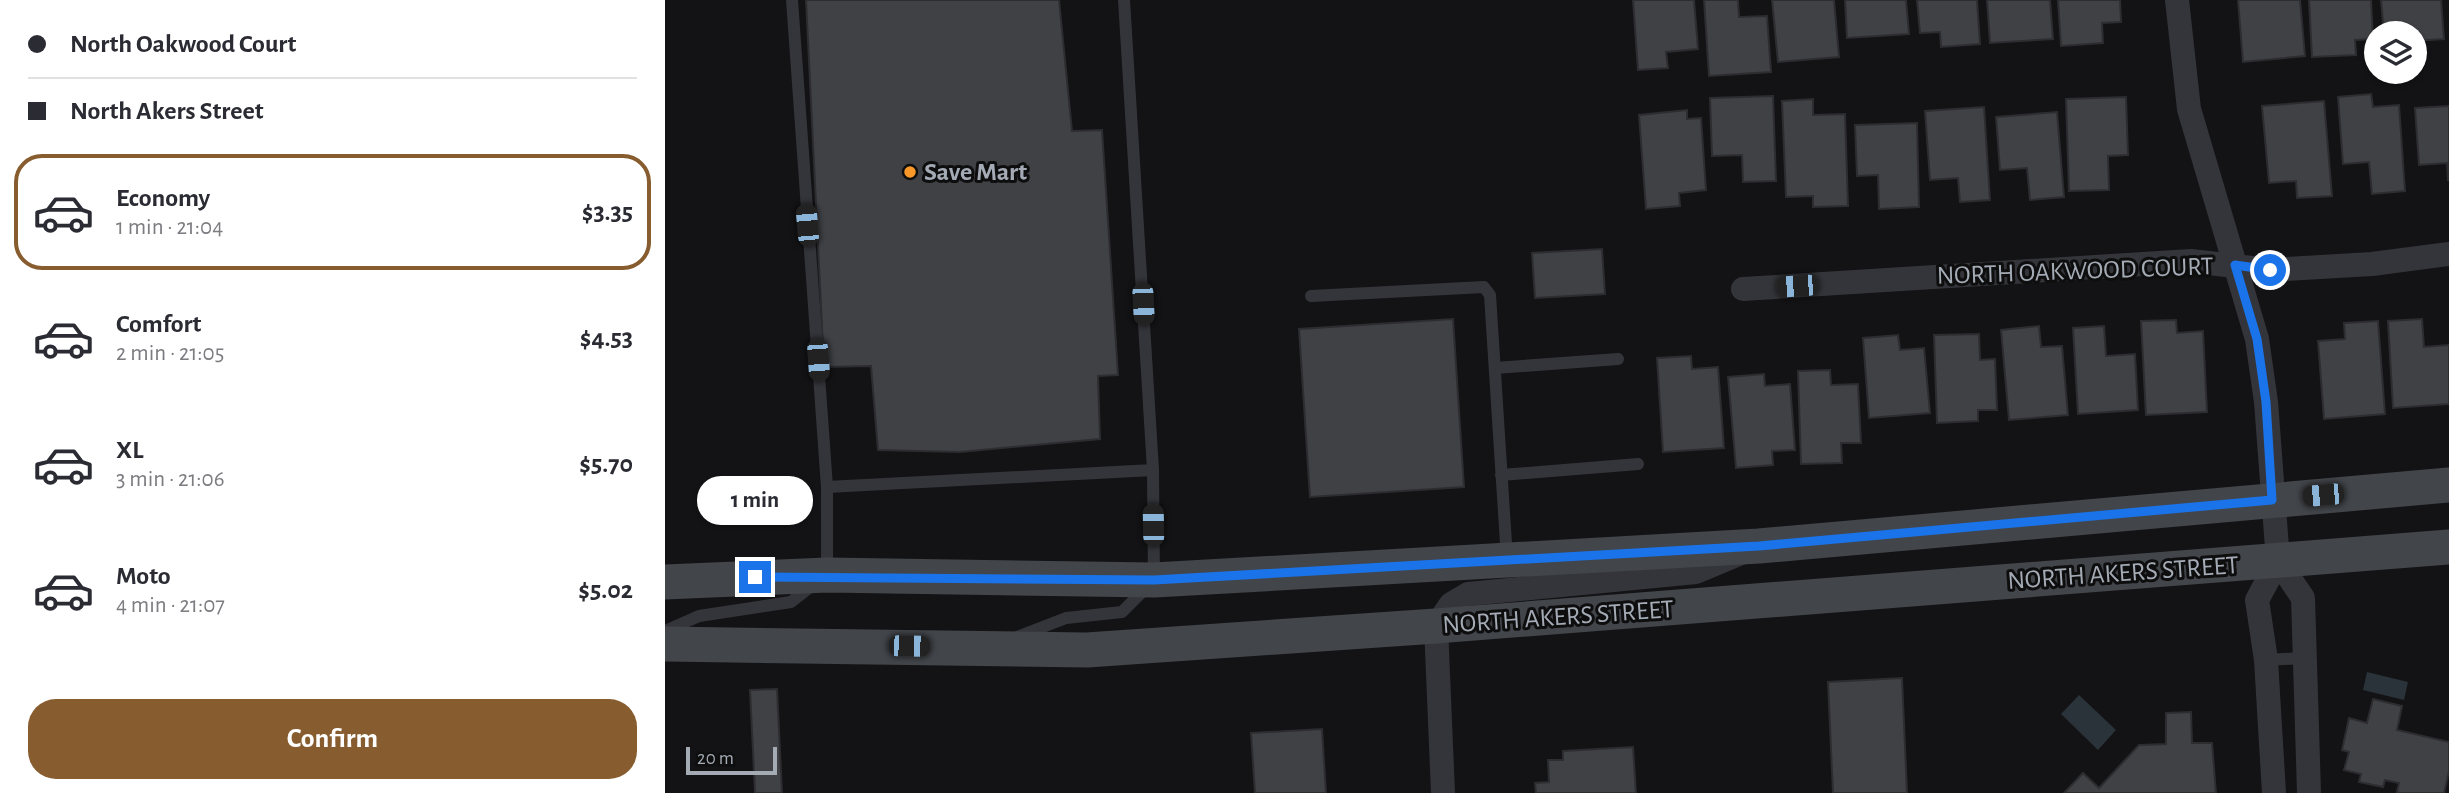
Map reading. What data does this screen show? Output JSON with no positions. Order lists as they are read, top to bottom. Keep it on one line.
{"streets":{"main road":["NORTH AKERS STREET"],"street":["NORTH OAKWOOD COURT"]},"places":["Save Mart"],"scale_bar":"20 m","page":{"banner":["North Oakwood Court","North Akers Street"],"list":[{"name":"Economy","note":"1 min · 21:04","value":"$3.35"},{"name":"Comfort","note":"2 min · 21:05","value":"$4.53"},{"name":"XL","note":"3 min · 21:06","value":"$5.70"},{"name":"Moto","note":"4 min · 21:07","value":"$5.02"}],"bubble":"1 min","buttons":"Confirm","scale":"20 m"}}
